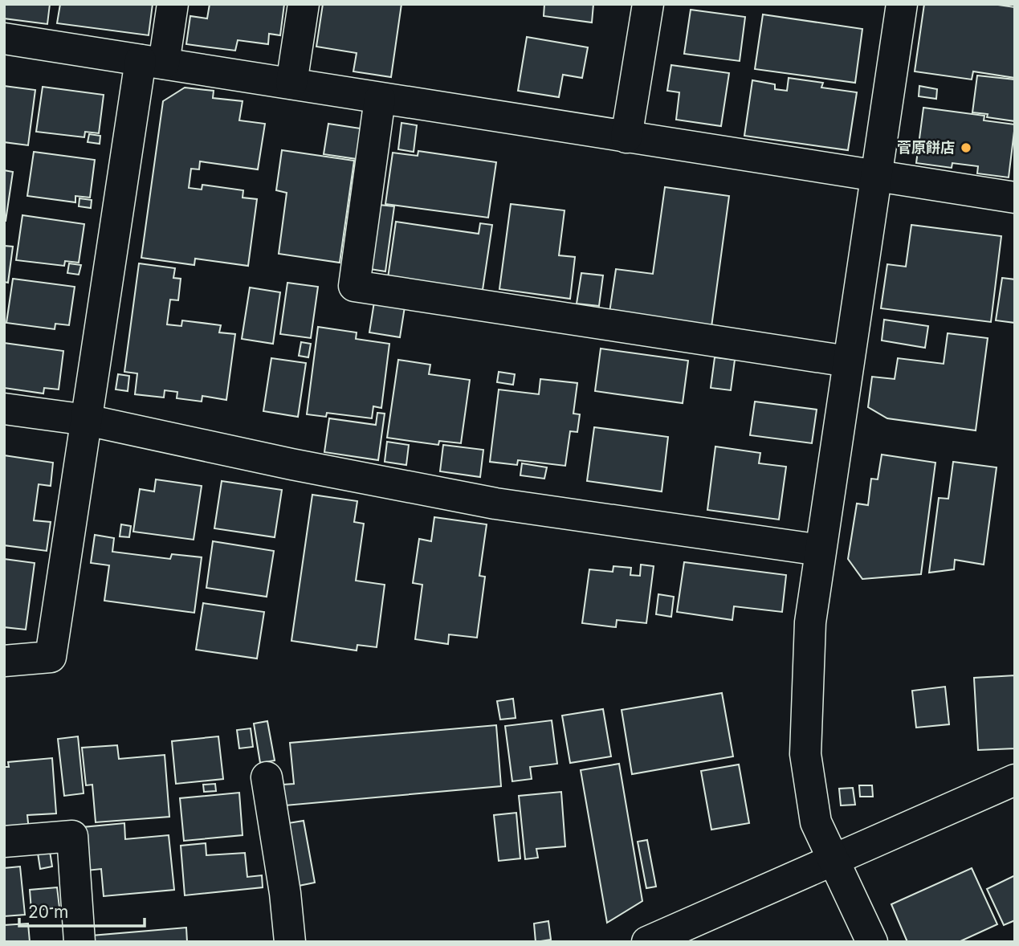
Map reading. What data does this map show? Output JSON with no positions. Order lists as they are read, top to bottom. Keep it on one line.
{"places":["菅原餅店"],"scale_bar":"20 m"}
